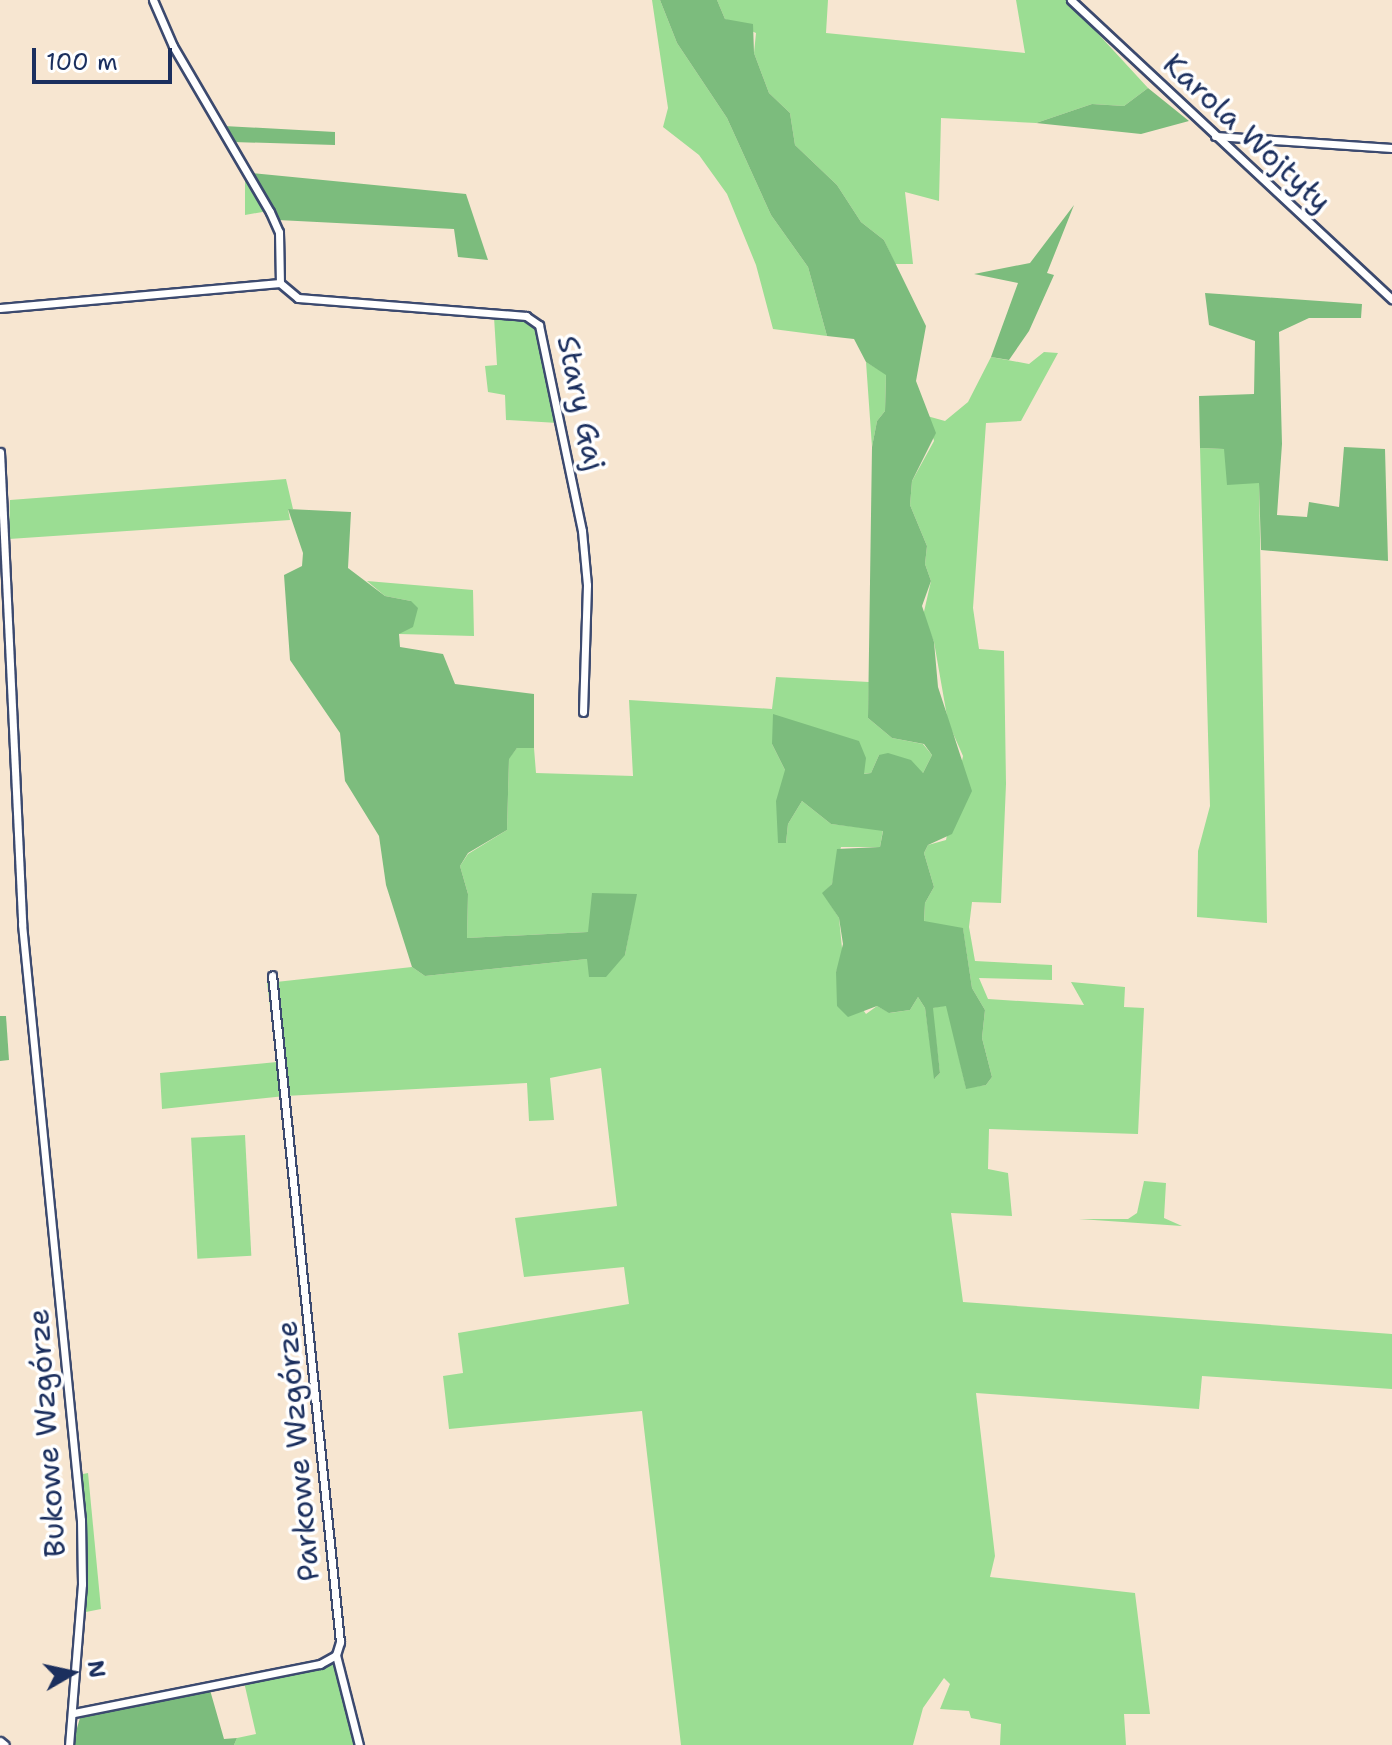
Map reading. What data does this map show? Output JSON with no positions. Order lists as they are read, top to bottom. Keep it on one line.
{"streets":{"street":["Karola Wojtyły","Stary Gaj","Bukowe Wzgórze","Parkowe Wzgórze"]},"scale_bar":"100 m","north":"right"}
